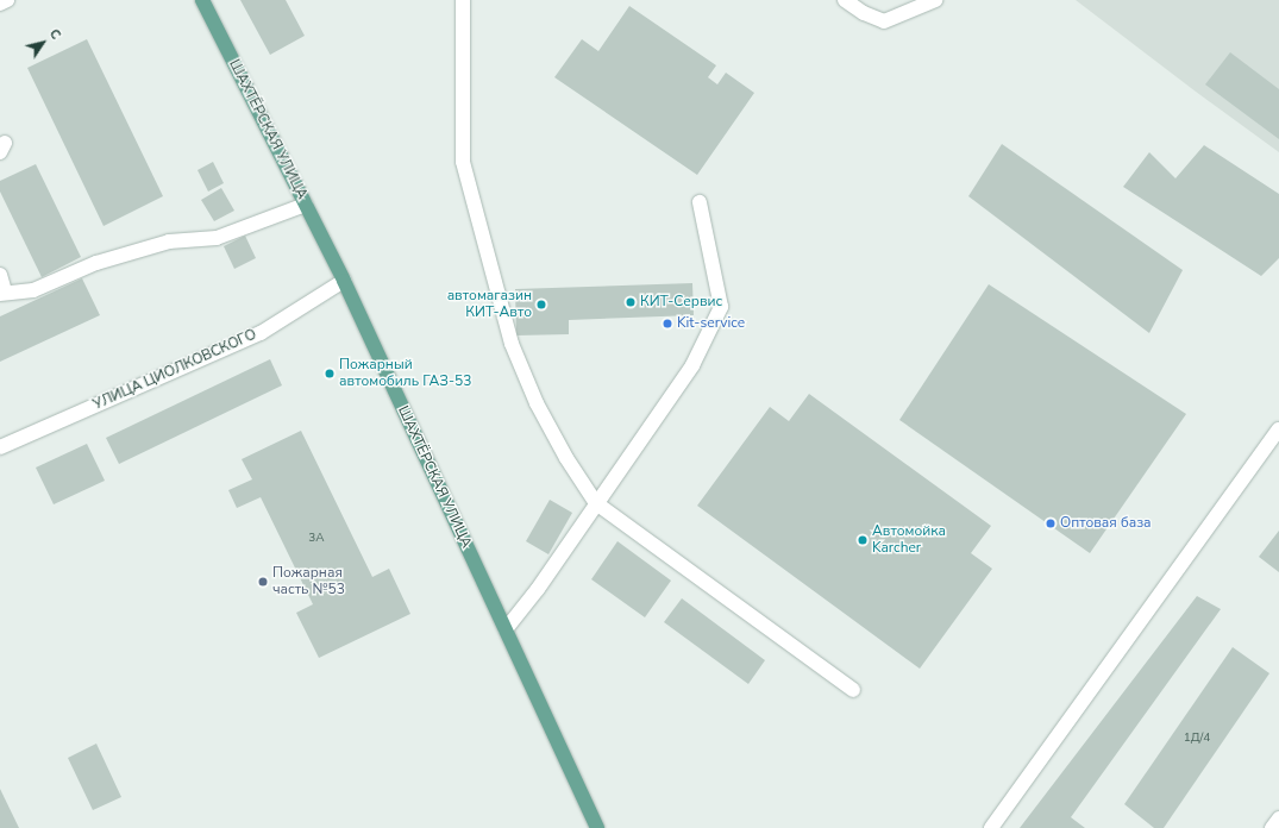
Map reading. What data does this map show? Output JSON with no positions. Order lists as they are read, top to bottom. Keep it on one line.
{"streets":{"main road":["ШАХТЁРСКАЯ УЛИЦА"],"street":["УЛИЦА ЦИОЛКОВСКОГО"]},"crossings":[["ШАХТЁРСКАЯ УЛИЦА","УЛИЦА ЦИОЛКОВСКОГО"]],"places":["КИТ-Сервис","автомагазин КИТ-Авто","Kit-service","Пожарный автомобиль ГАЗ-53","Оптовая база","Автомойка Karcher","Пожарная часть №53"],"house_numbers":["3А","1Д/4"],"north":"top right"}
